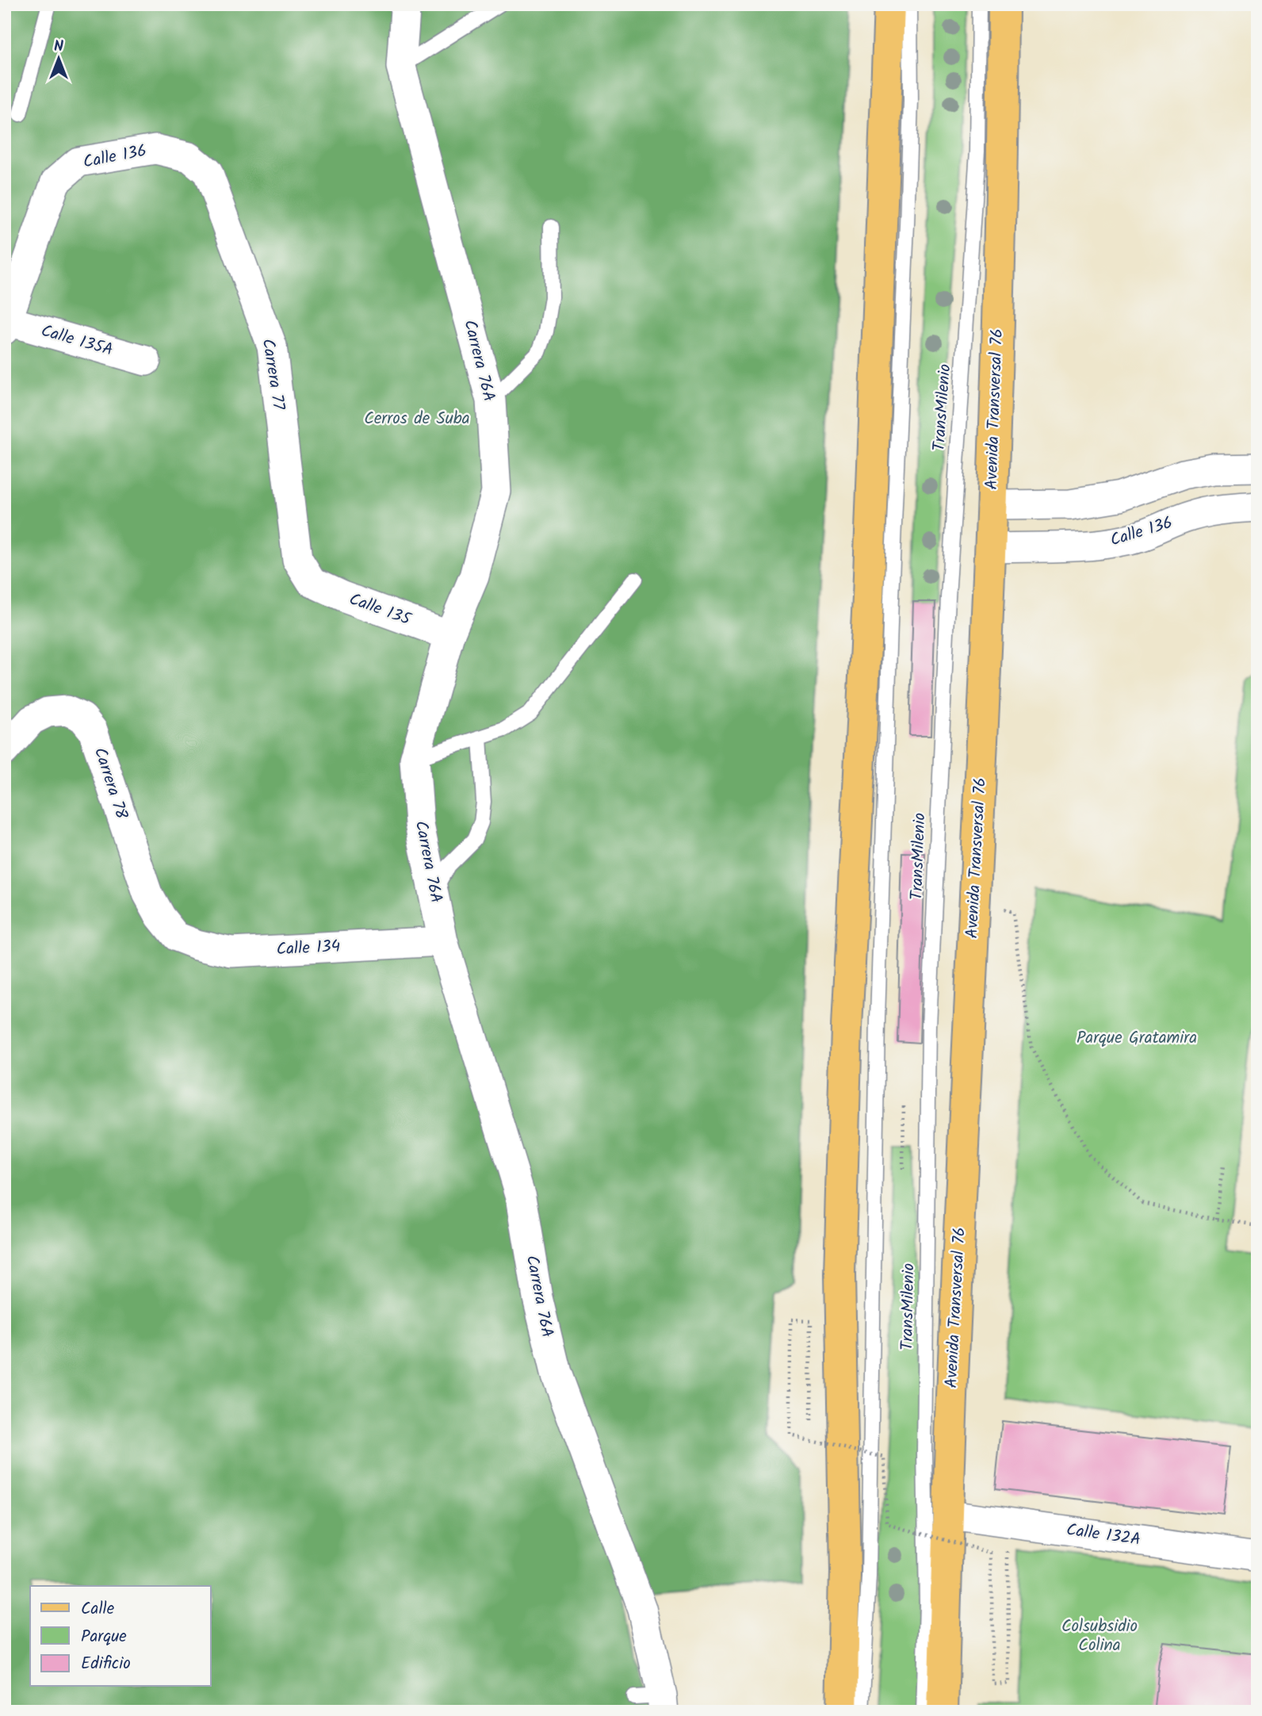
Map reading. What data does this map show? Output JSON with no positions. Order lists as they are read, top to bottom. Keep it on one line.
{"streets":{"main road":["Avenida Transversal 76"],"street":["Calle 136","Calle 135A","Carrera 76A","Carrera 77","Calle 135","Carrera 78","Calle 134","Calle 132A"],"lane":["TransMilenio"]},"crossings":[["Calle 136","Calle 135A"],["Calle 136","Carrera 77"],["Calle 136","Avenida Transversal 76"],["Carrera 76A","Calle 135"],["Carrera 76A","Calle 134"],["Carrera 77","Calle 135"],["Avenida Transversal 76","Calle 132A"],["Carrera 78","Calle 134"]],"parks":["Cerros de Suba","Parque Gratamira","Colsubsidio Colina"],"legend":["Calle","Parque","Edificio"],"north":"top"}
